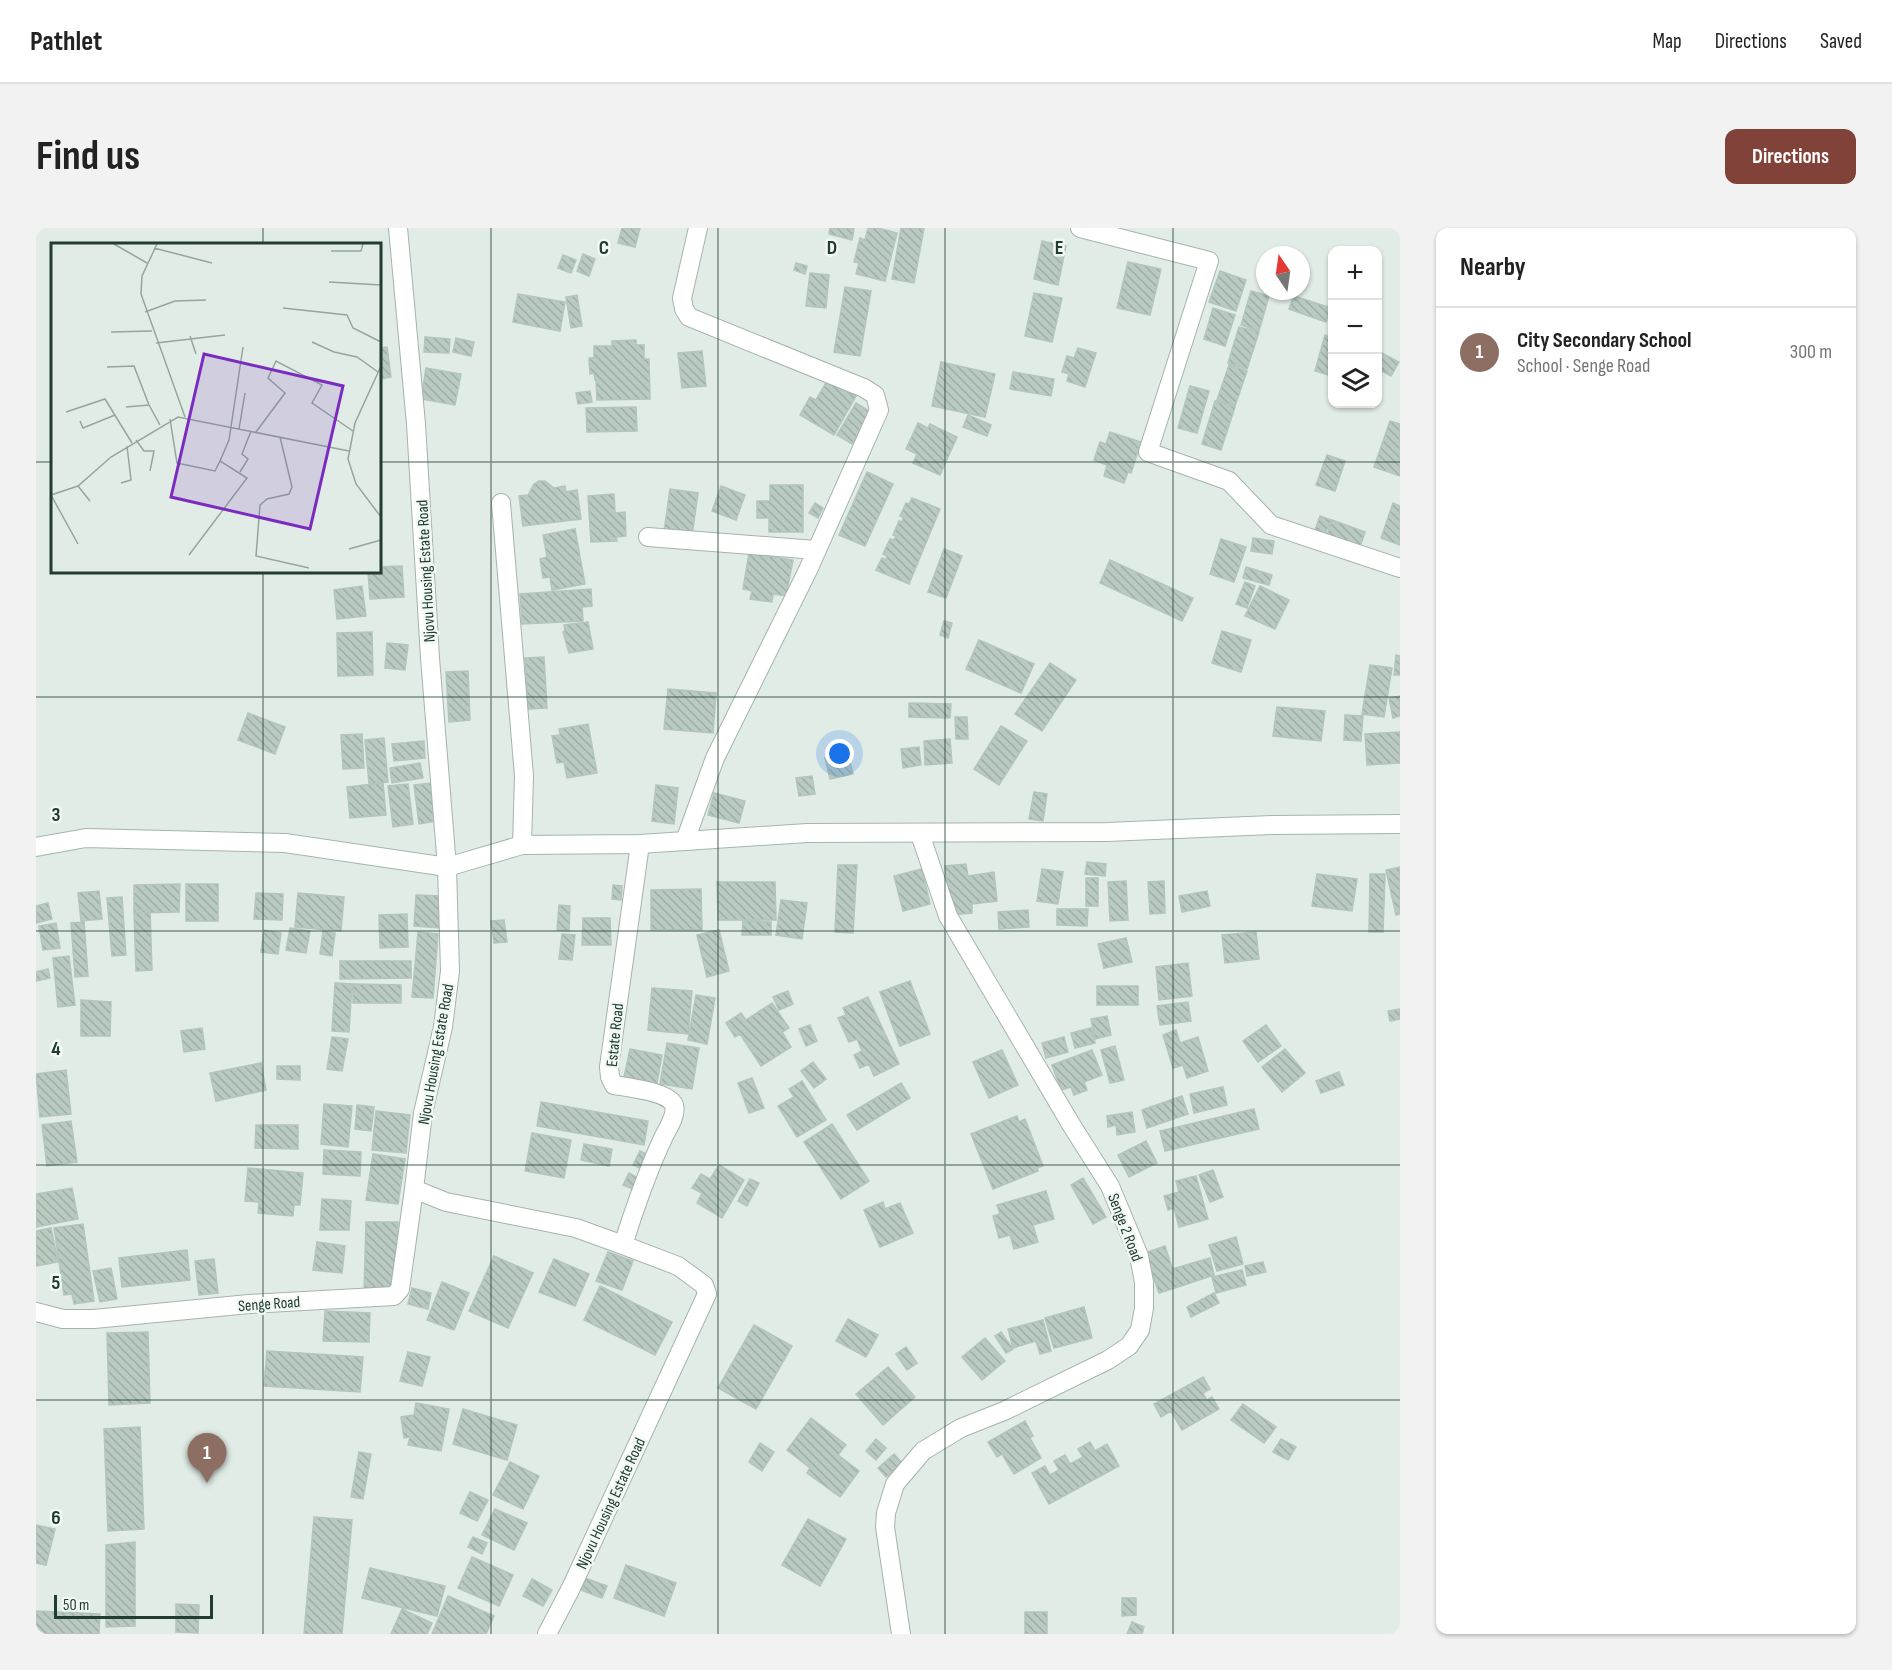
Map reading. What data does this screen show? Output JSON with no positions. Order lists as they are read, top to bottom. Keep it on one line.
{"streets":{"street":["Njovu Housing Estate Road","Estate Road","Senge 2 Road","Senge Road"]},"crossings":[["Njovu Housing Estate Road","Estate Road"],["Njovu Housing Estate Road","Senge Road"]],"scale_bar":"50 m","north":"top","page":{"header":"Pathlet","nav":["Map","Directions","Saved"],"buttons":"Directions","title":"Find us","heading":"Nearby","map_buttons":["+","−"],"list":[{"mark":"1","name":"City Secondary School","note":"School · Senge Road","value":"300 m"}],"pins":"1","scale":"50 m"},"grid":{"columns":["C","D","E"],"rows":["3","4","5","6"]}}
